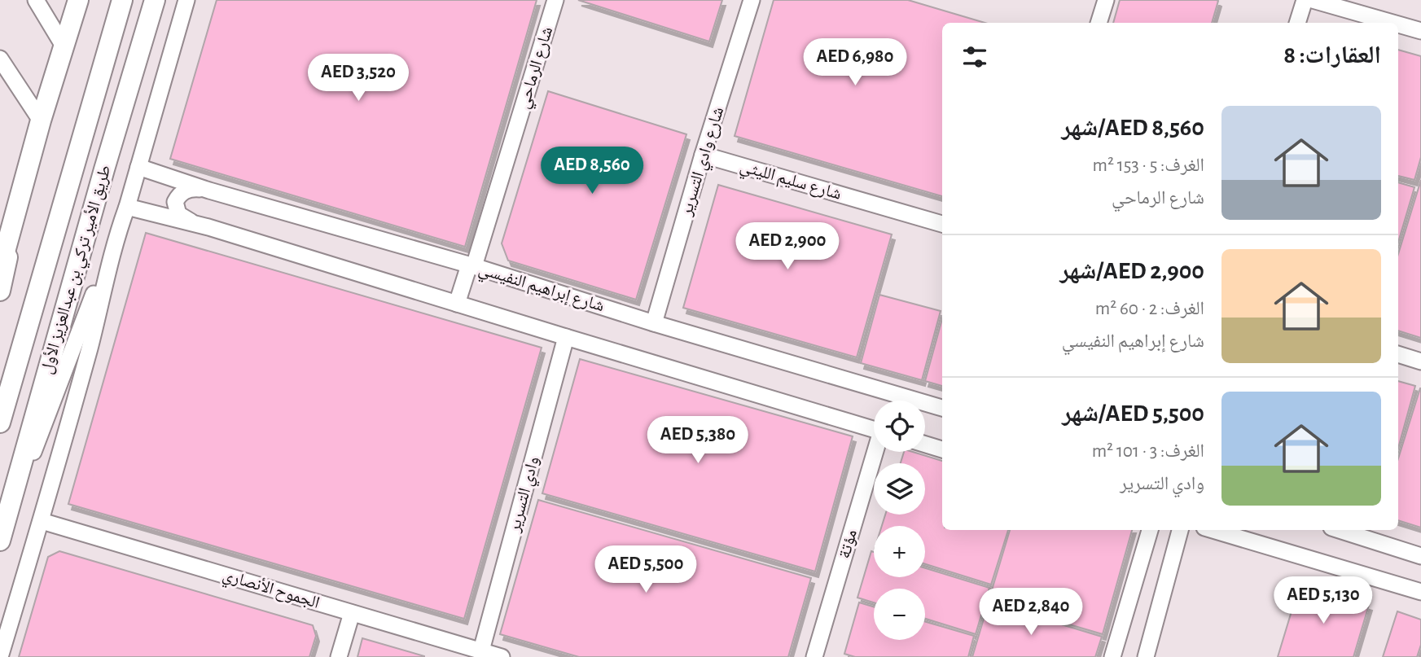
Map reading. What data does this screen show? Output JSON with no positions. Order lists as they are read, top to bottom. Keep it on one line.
{"streets":{"main road":["طريق الأمير تركي بن عبدالعزيز الأول"],"street":["شارع الرماحي","شارع وادي التسرير","شارع سليم الليثي","شارع إبراهيم النفيسي","وادي التسرير","مؤتة","الجموح الأنصاري"]},"crossings":[["شارع الرماحي","شارع إبراهيم النفيسي"],["شارع وادي التسرير","شارع سليم الليثي"],["شارع وادي التسرير","شارع إبراهيم النفيسي"],["وادي التسرير","الجموح الأنصاري"]],"page":{"heading":"العقارات: 8","price":["AED 6,980","AED 3,520","AED 8,560","AED 2,900","AED 5,380","AED 5,500","AED 5,130","AED 2,840"],"list":[{"name":"AED 8,560/شهر","note":"الغرف: 5 · 153 m² · شارع الرماحي"},{"name":"AED 2,900/شهر","note":"الغرف: 2 · 60 m² · شارع إبراهيم النفيسي"},{"name":"AED 5,500/شهر","note":"الغرف: 3 · 101 m² · وادي التسرير"}],"map_buttons":["+","−"]}}
